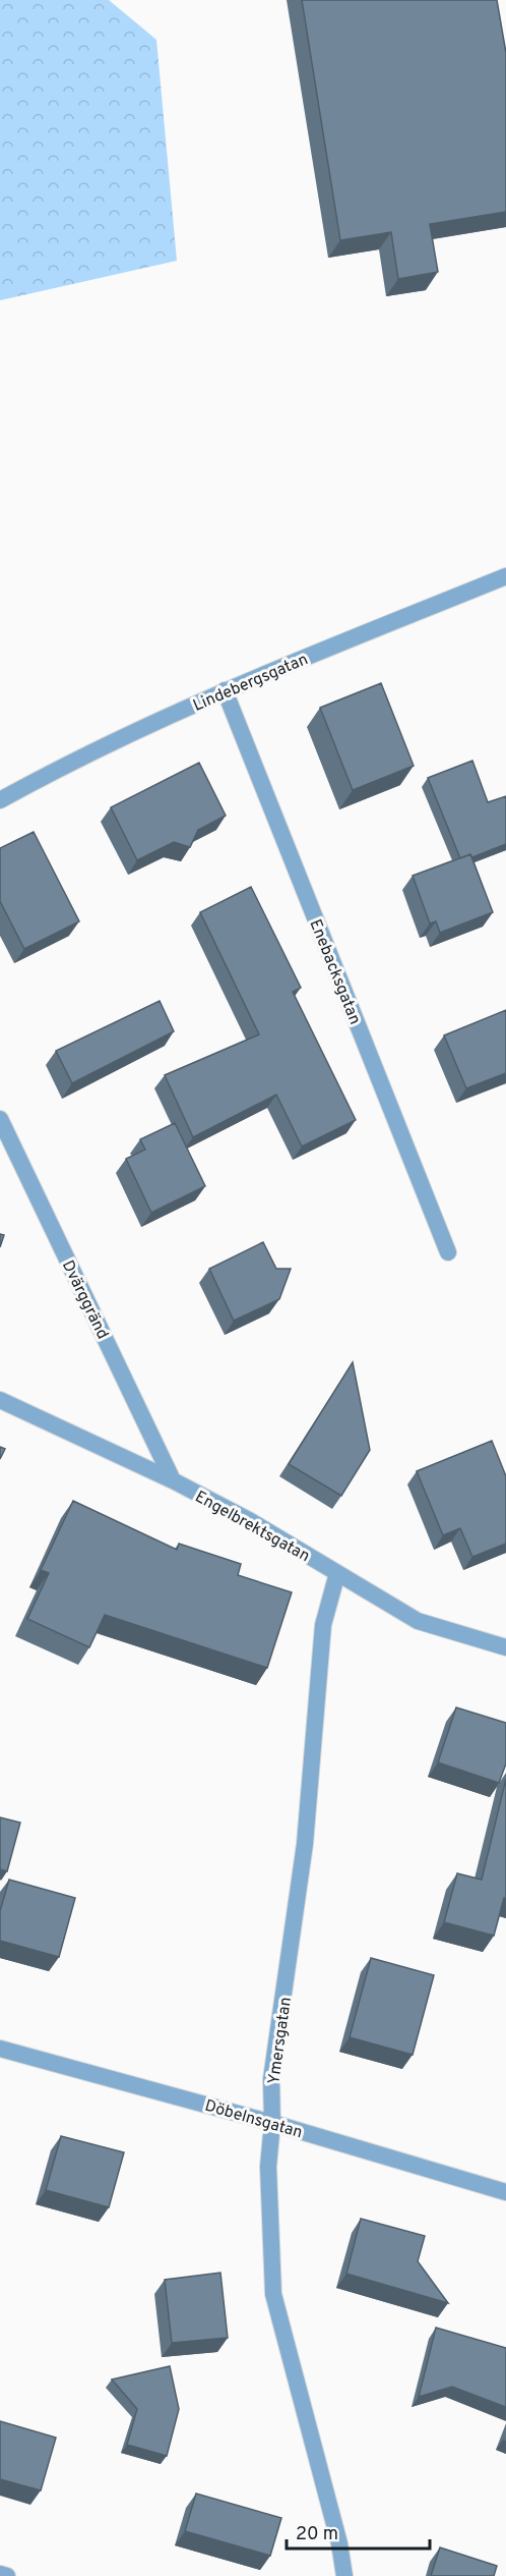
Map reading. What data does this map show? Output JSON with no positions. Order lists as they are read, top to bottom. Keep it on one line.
{"streets":{"street":["Lindebergsgatan","Enebacksgatan","Dvärggränd","Engelbrektsgatan","Ymersgatan","Döbelnsgatan"]},"crossings":[["Lindebergsgatan","Enebacksgatan"],["Dvärggränd","Engelbrektsgatan"],["Engelbrektsgatan","Ymersgatan"],["Ymersgatan","Döbelnsgatan"]],"scale_bar":"20 m"}
